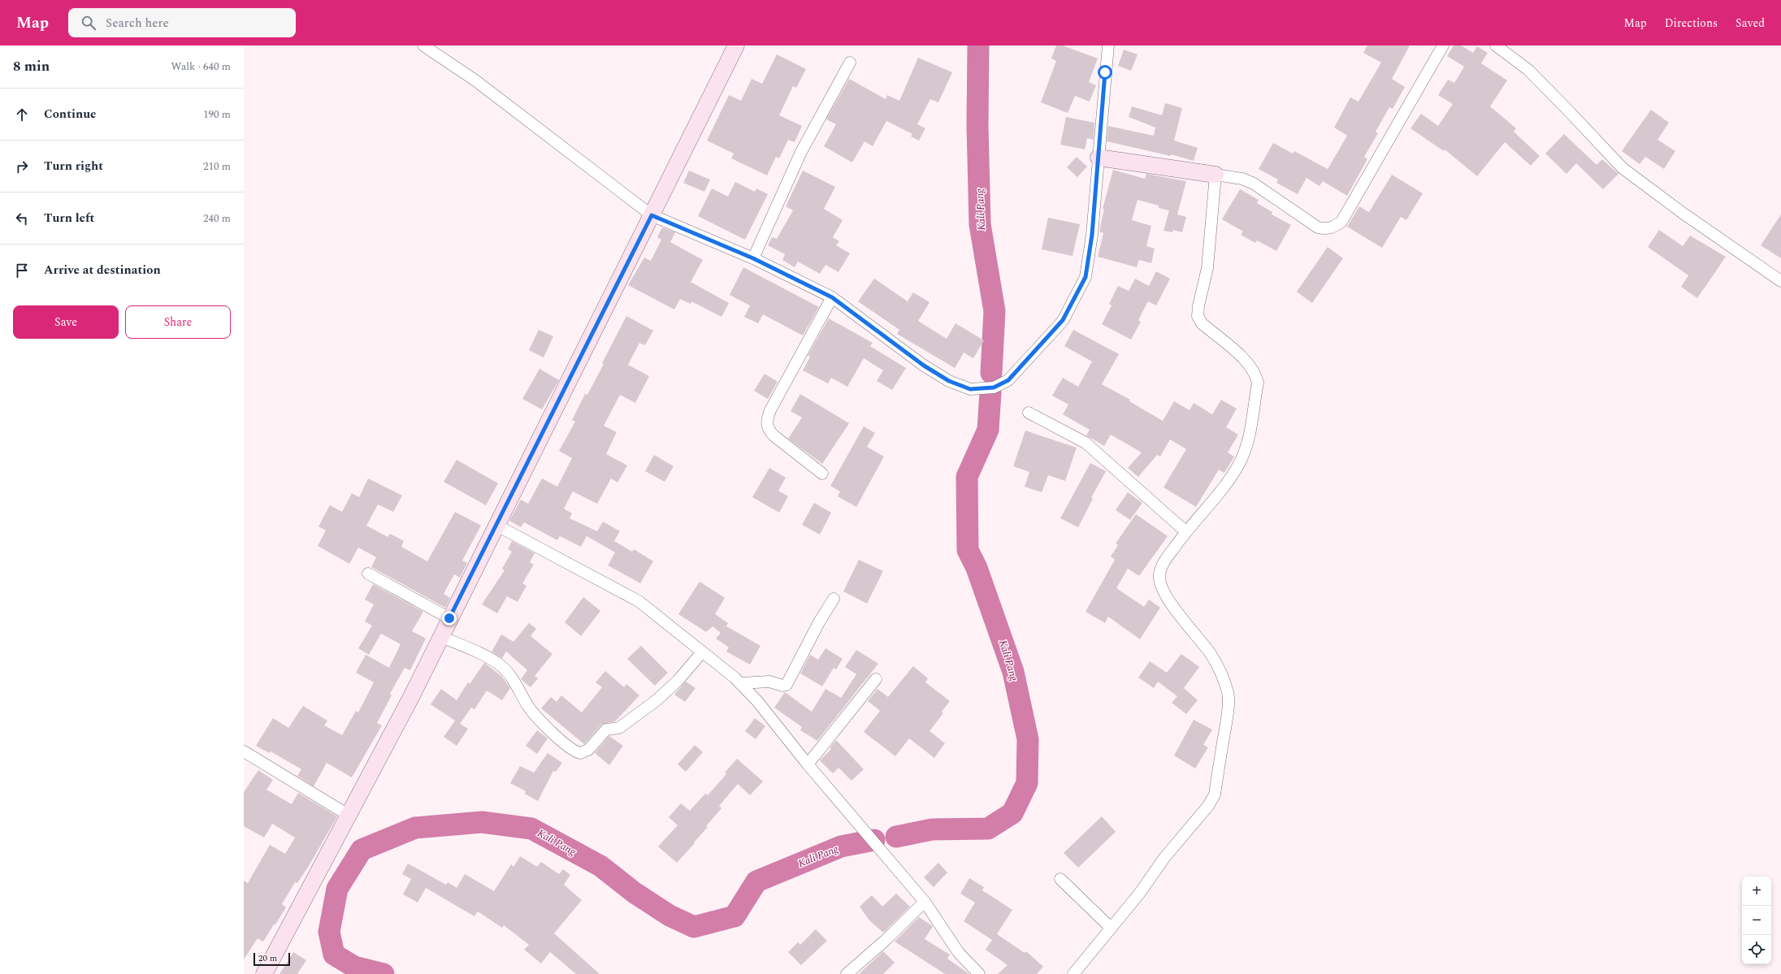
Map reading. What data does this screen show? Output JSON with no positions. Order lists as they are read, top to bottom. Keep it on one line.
{"water":["Kali Pang"],"scale_bar":"20 m","page":{"header":"Map","search":"Search here","nav":["Map","Directions","Saved"],"heading":["8 min","Walk · 640 m"],"list":[["Continue","190 m"],["Turn right","210 m"],["Turn left","240 m"],"Arrive at destination"],"buttons":["Save","Share"],"map_buttons":["+","−"],"scale":"20 m"}}
